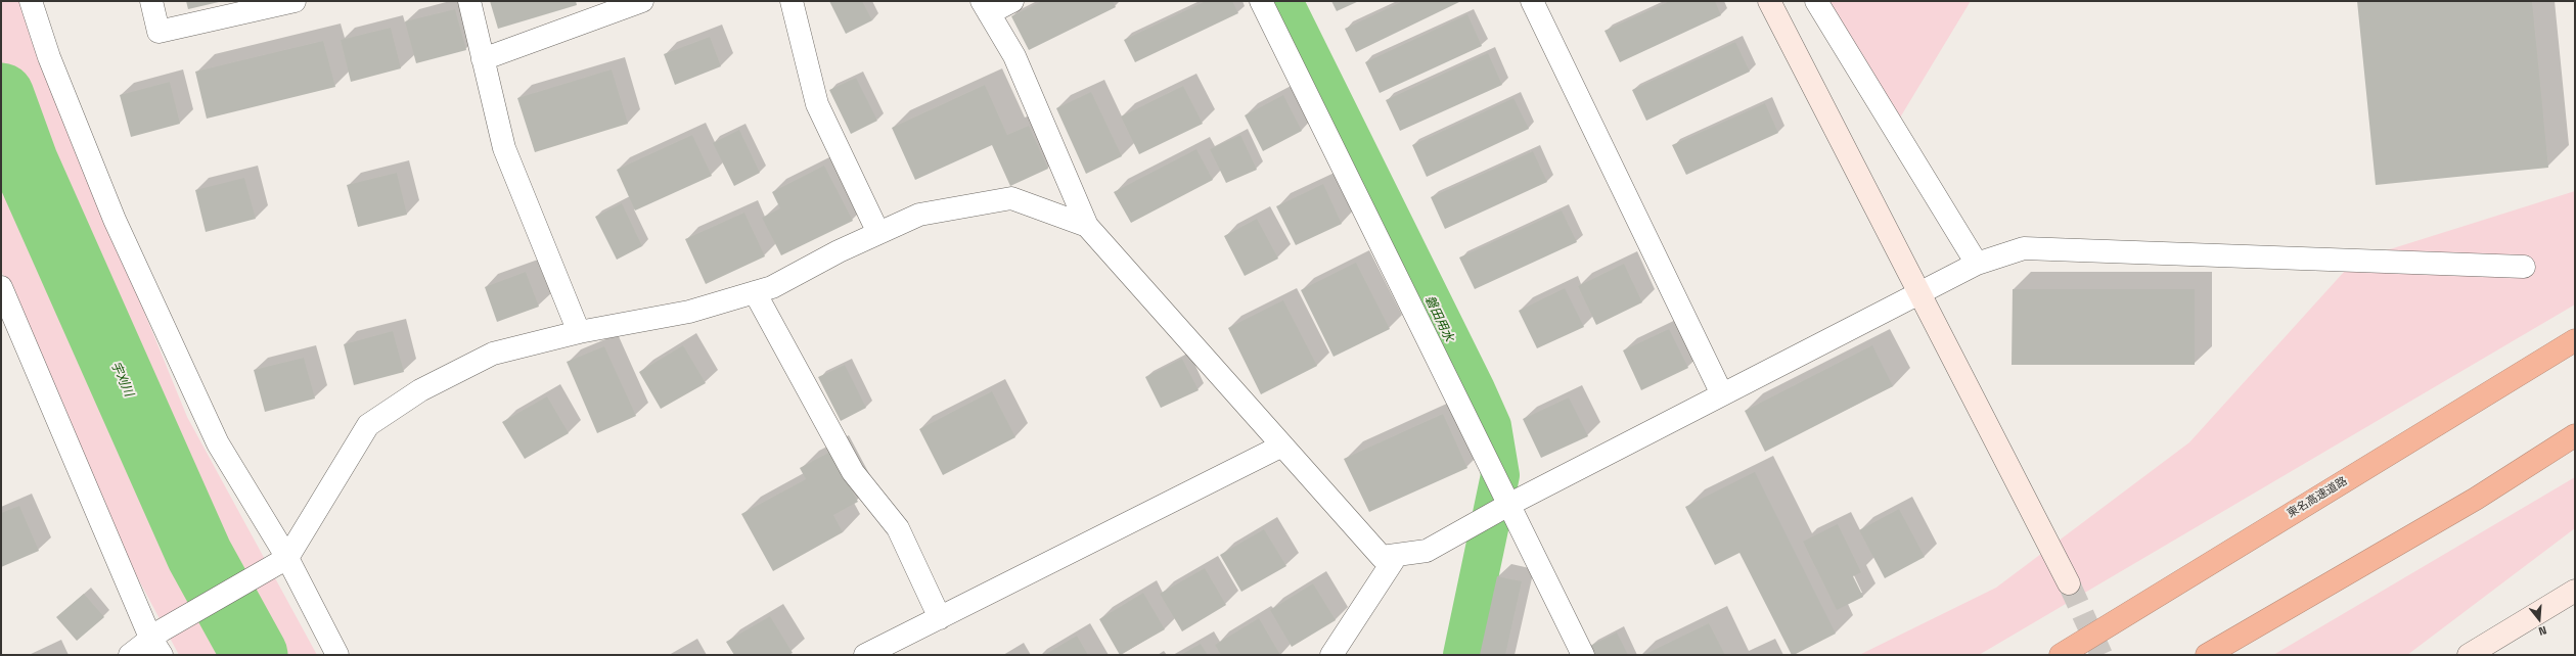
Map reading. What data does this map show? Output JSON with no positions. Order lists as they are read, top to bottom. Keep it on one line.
{"streets":{"highway":["東名高速道路"]},"water":["磐田用水","宇刈川"],"north":"bottom"}
